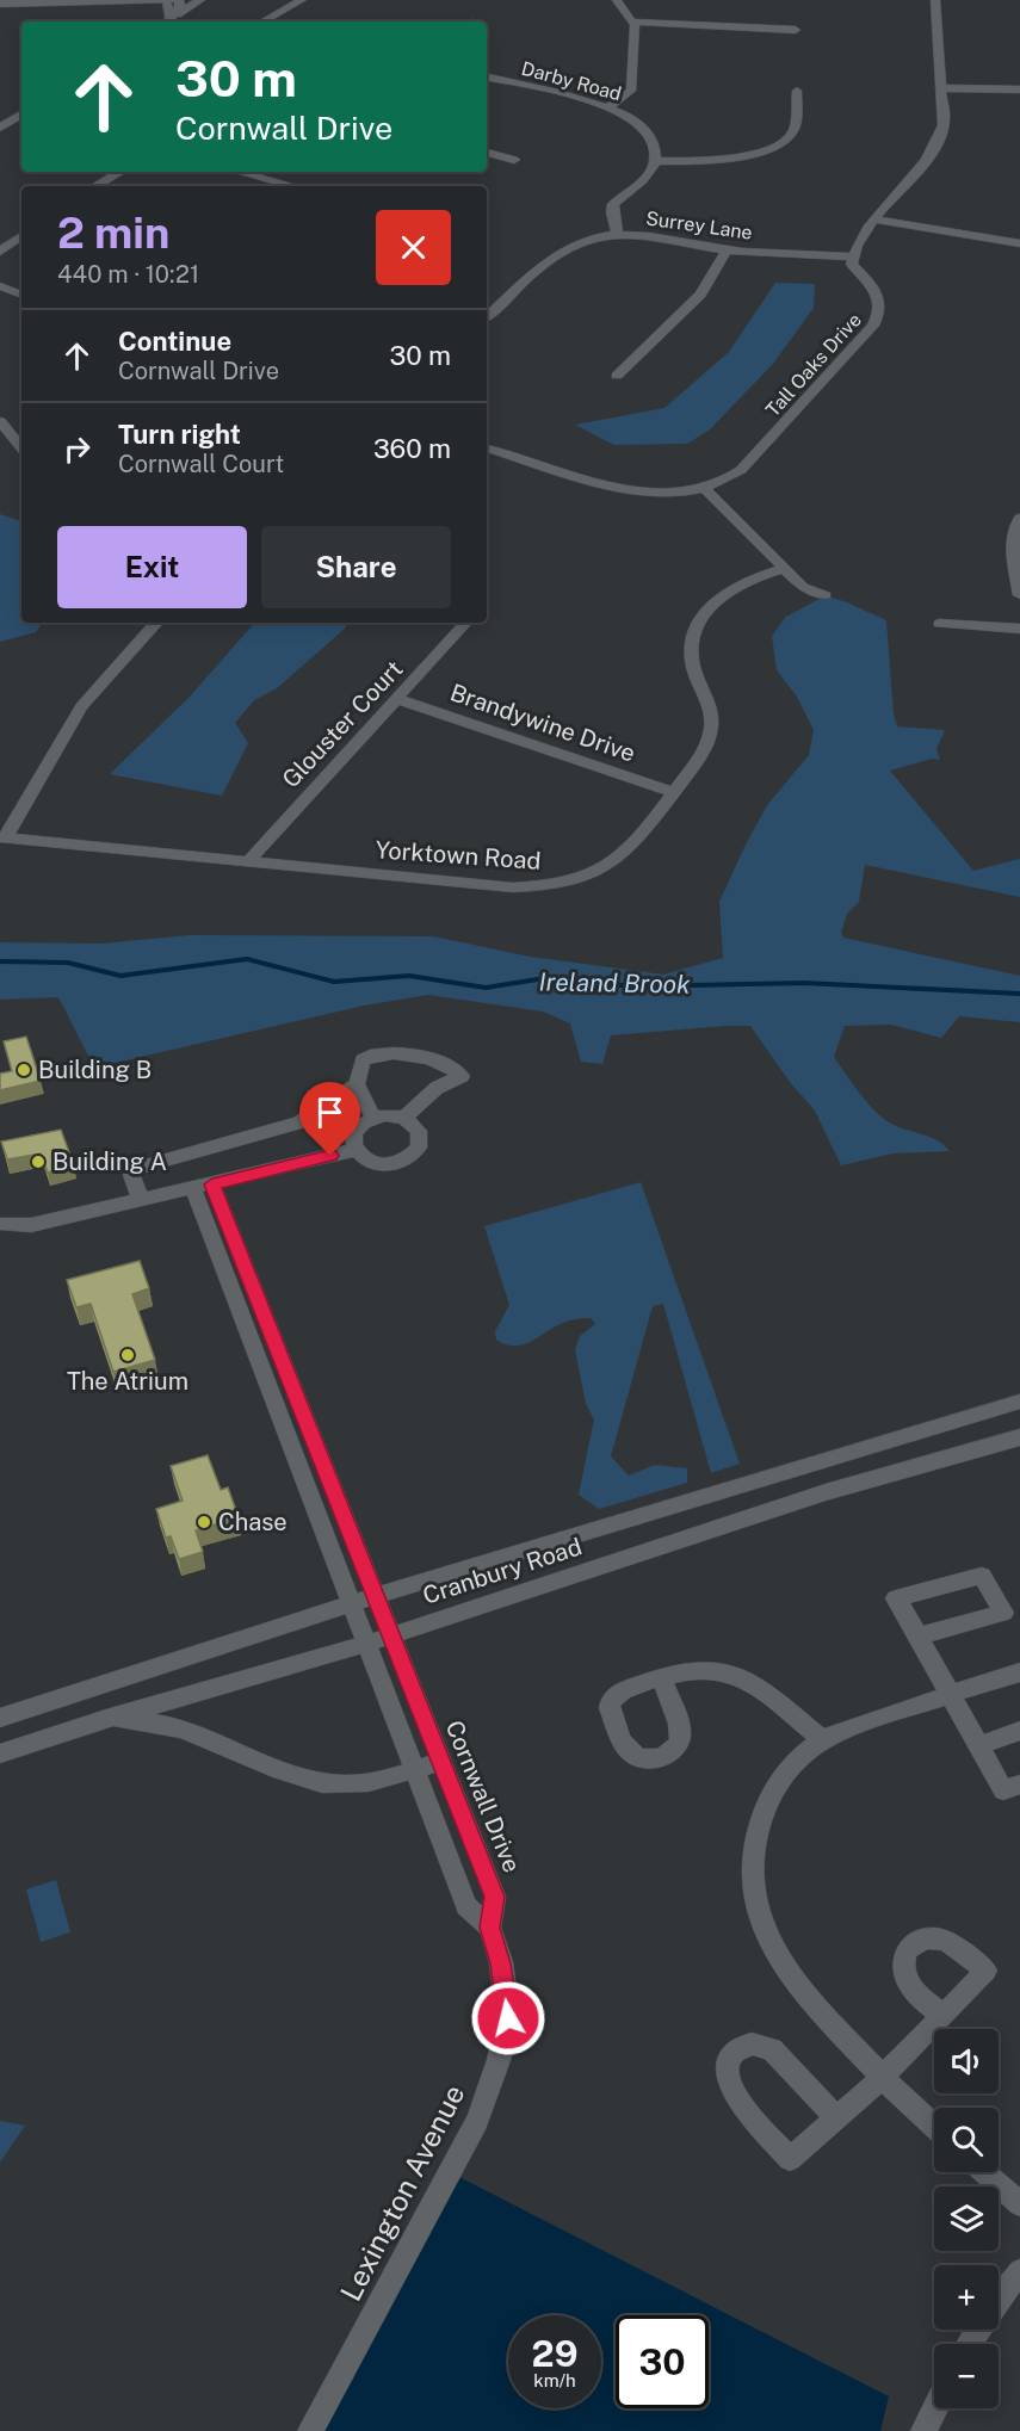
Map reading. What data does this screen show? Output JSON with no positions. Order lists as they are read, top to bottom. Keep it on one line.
{"streets":{"street":["Darby Road","Surrey Lane","Tall Oaks Drive","Brandywine Drive","Glouster Court","Yorktown Road","Cranbury Road","Cornwall Drive","Lexington Avenue"]},"crossings":[["Surrey Lane","Tall Oaks Drive"],["Brandywine Drive","Glouster Court"],["Brandywine Drive","Yorktown Road"],["Glouster Court","Yorktown Road"],["Cranbury Road","Cornwall Drive"],["Cornwall Drive","Lexington Avenue"]],"water":["Ireland Brook"],"places":["Building B","Building A","The Atrium","Chase"],"page":{"turn":["30 m","Cornwall Drive"],"heading":["2 min","440 m · 10:21"],"list":[{"name":"Continue","note":"Cornwall Drive","value":"30 m"},{"name":"Turn right","note":"Cornwall Court","value":"360 m"}],"buttons":["Exit","Share"],"map_buttons":["+","−"],"speed":"29 km/h","limit":"30"}}
